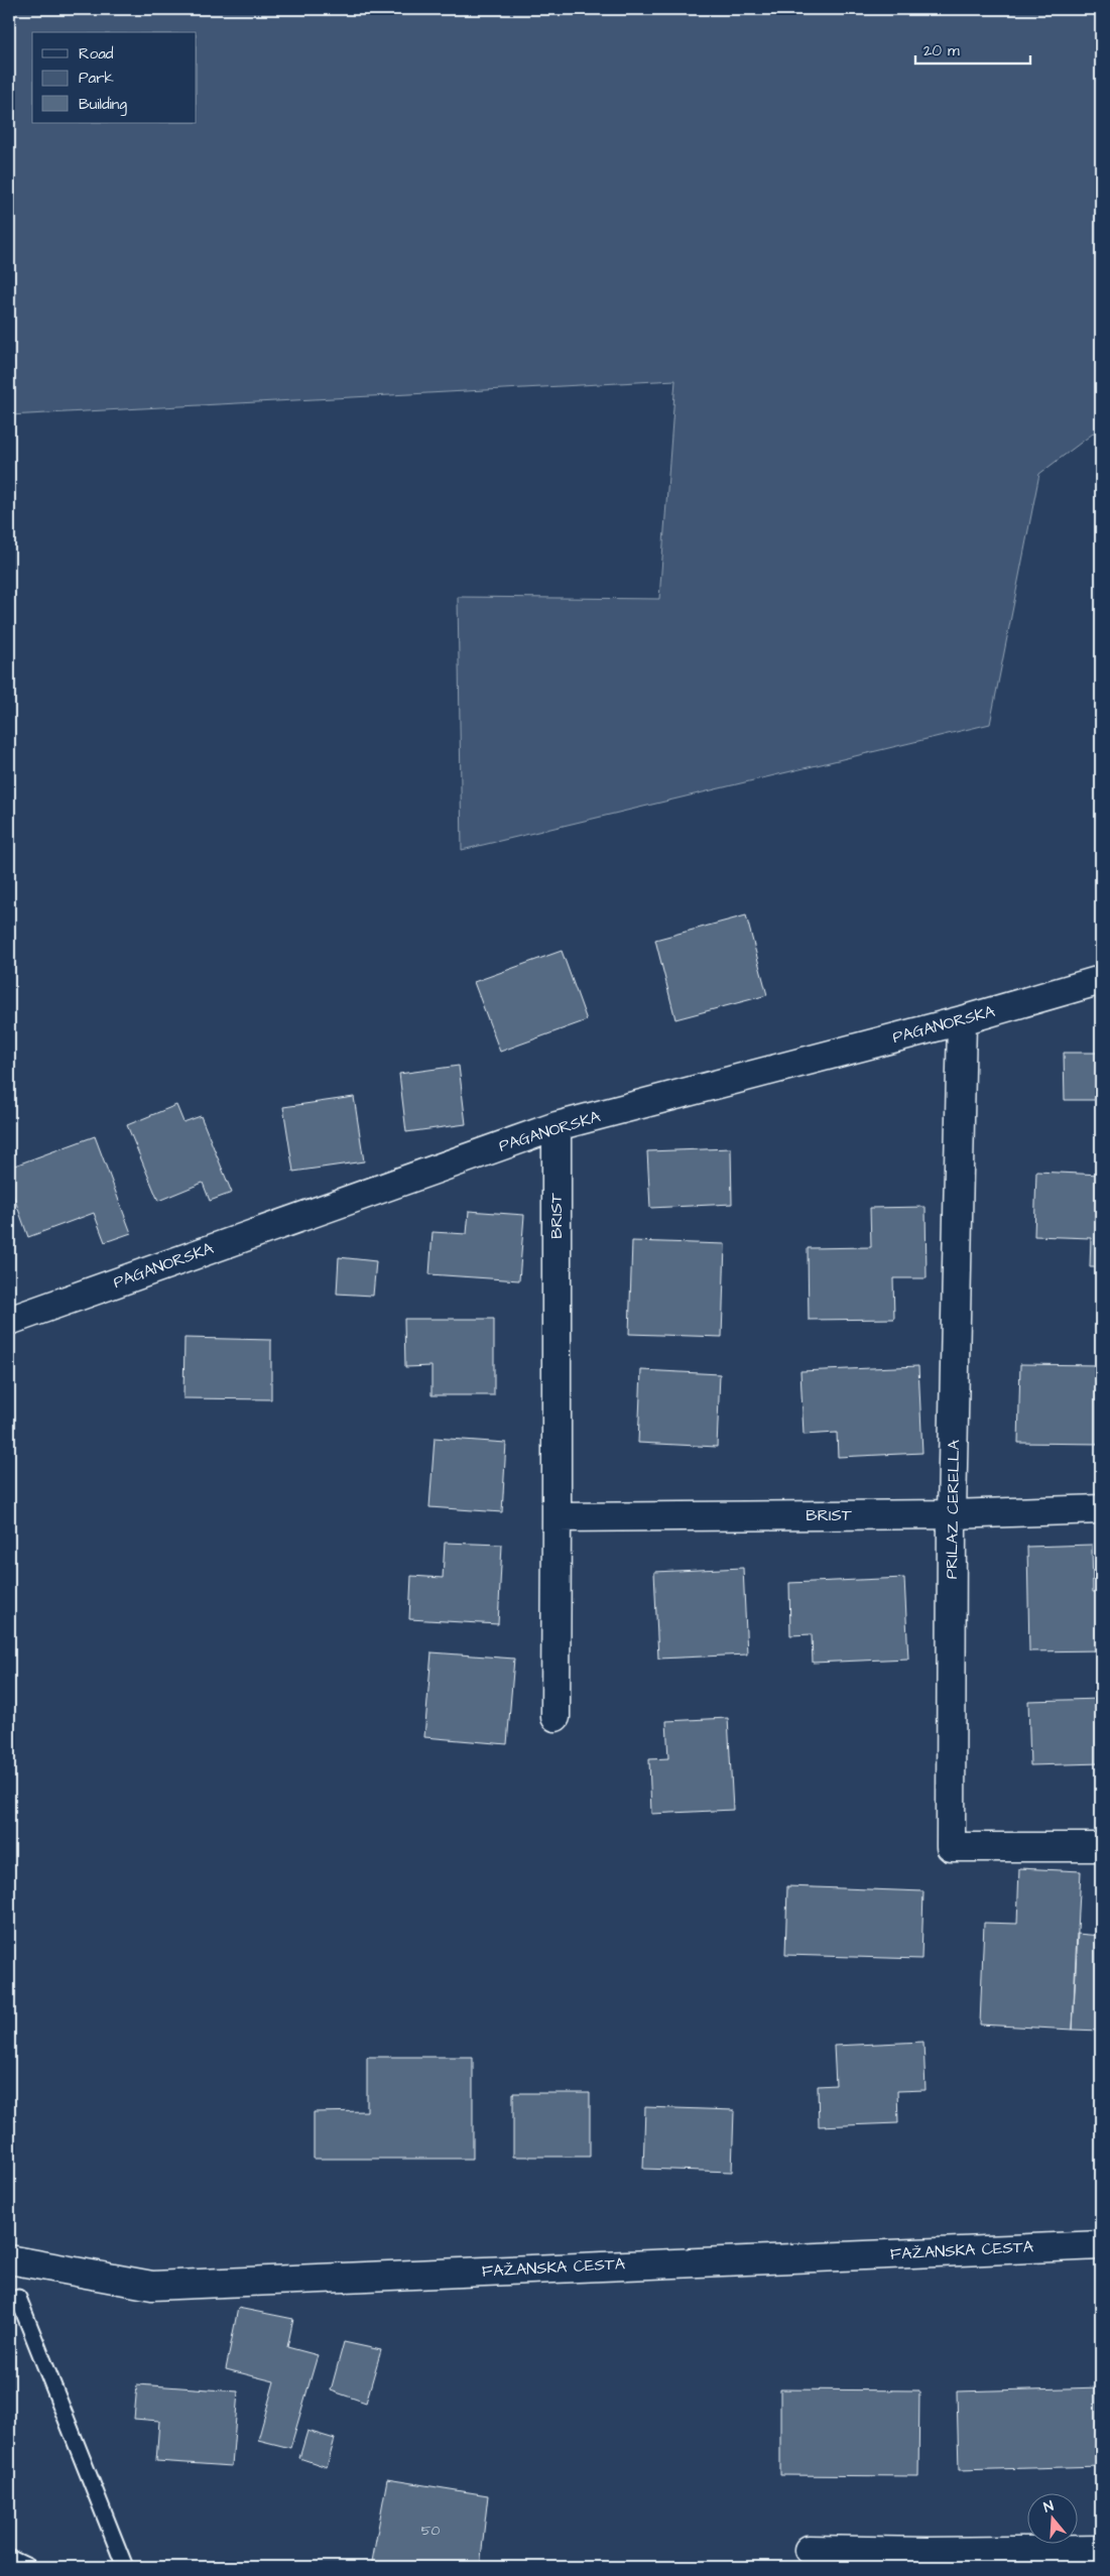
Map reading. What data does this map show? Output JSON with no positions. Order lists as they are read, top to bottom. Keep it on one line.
{"streets":{"street":["PAGANORSKA","BRIST","PRILAZ CERELLA","FAŽANSKA CESTA"]},"crossings":[["PAGANORSKA","BRIST"],["PAGANORSKA","PRILAZ CERELLA"],["BRIST","PRILAZ CERELLA"]],"house_numbers":["50"],"legend":["Road","Park","Building"],"scale_bar":"20 m","north":"top"}
